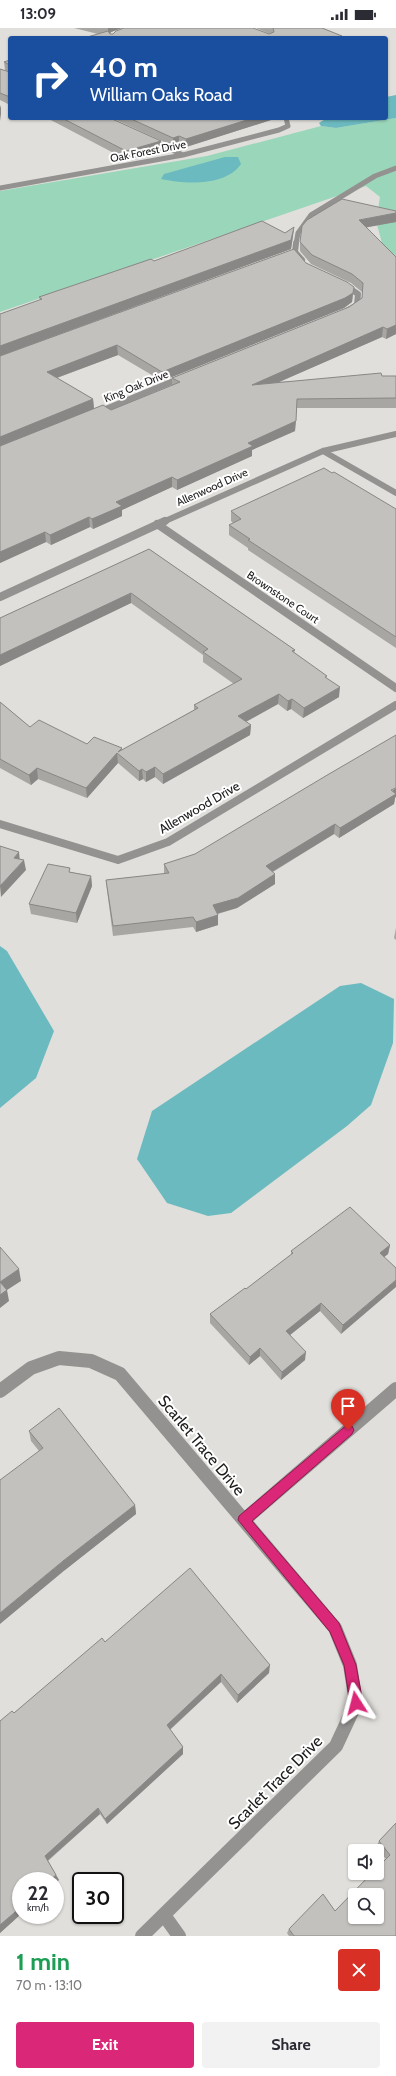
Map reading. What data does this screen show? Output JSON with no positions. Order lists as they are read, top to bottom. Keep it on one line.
{"streets":{"street":["Oak Forest Drive","King Oak Drive","Allenwood Drive","Brownstone Court","Scarlet Trace Drive"]},"crossings":[["Allenwood Drive","Brownstone Court"]],"page":{"status":"13:09","turn":["40 m","William Oaks Road"],"speed":"22 km/h","limit":"30","heading":["1 min","70 m · 13:10"],"buttons":["Exit","Share"]}}
